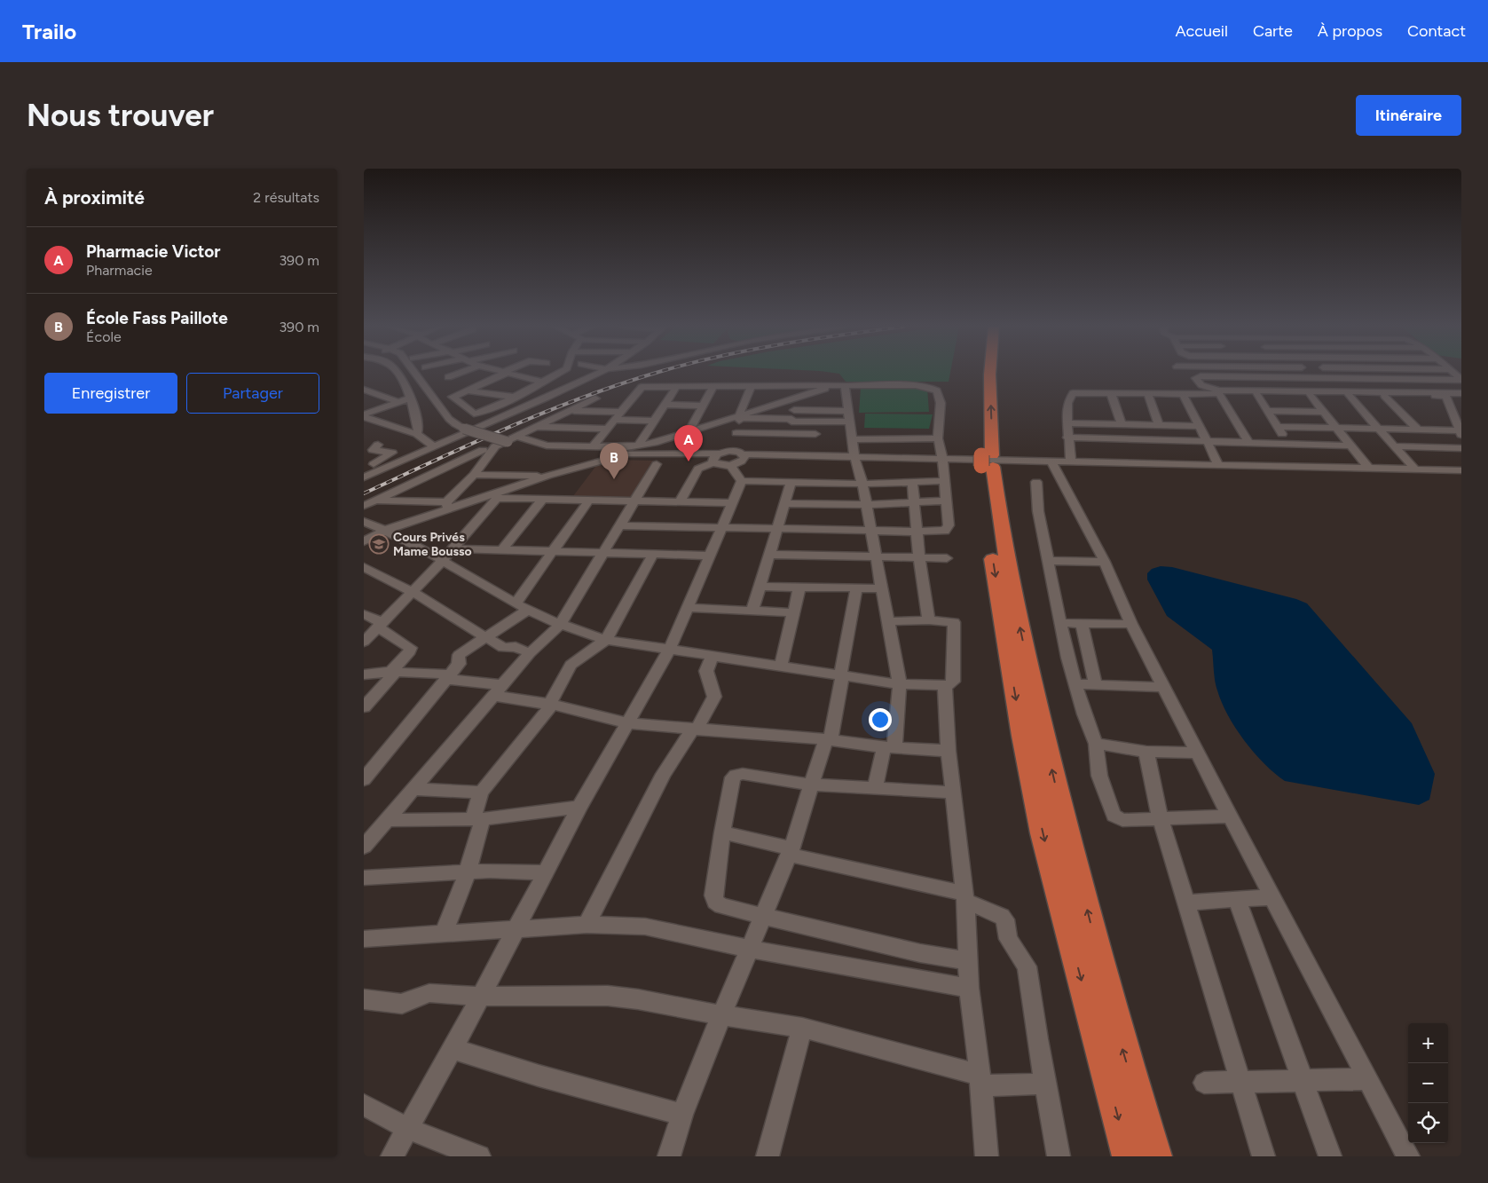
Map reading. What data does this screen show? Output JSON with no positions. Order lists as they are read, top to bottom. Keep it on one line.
{"places":{"school or university":["Cours Privés Mame Bousso"]},"page":{"header":"Trailo","nav":["Accueil","Carte","À propos","Contact"],"buttons":["Itinéraire",["Enregistrer","Partager"]],"title":"Nous trouver","heading":["À proximité","2 résultats"],"list":[{"mark":"A","name":"Pharmacie Victor","note":"Pharmacie","value":"390 m"},{"mark":"B","name":"École Fass Paillote","note":"École","value":"390 m"}],"pins":["A","B"],"map_buttons":["+","−"]}}
